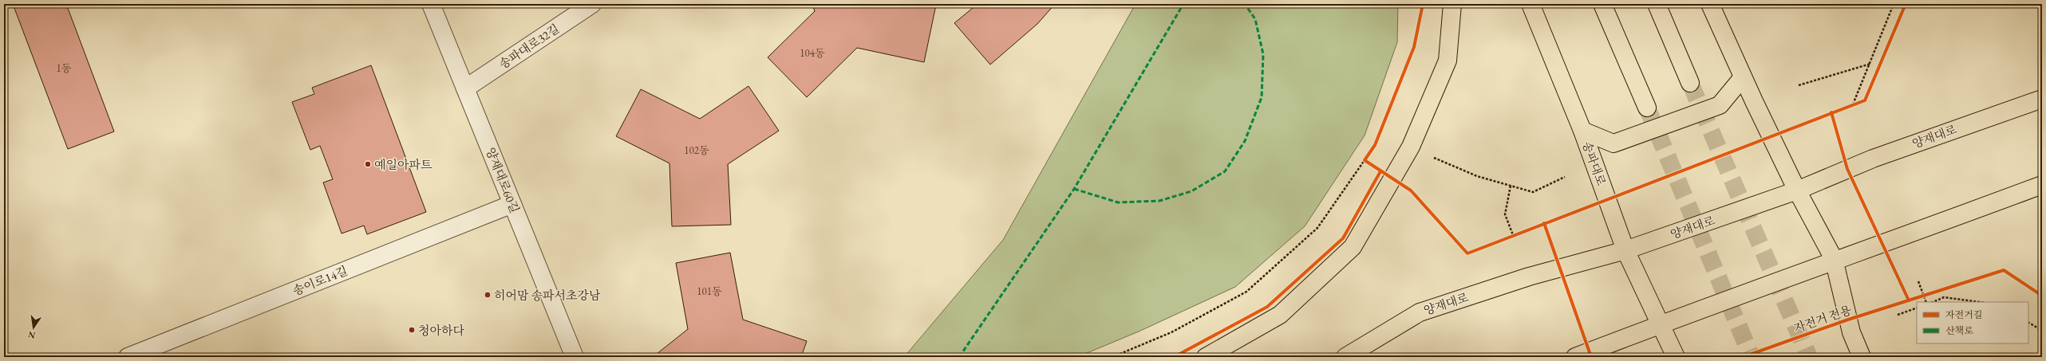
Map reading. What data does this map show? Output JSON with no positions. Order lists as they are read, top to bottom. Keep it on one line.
{"streets":{"main road":["양재대로","송파대로"],"street":["송파대로32길","양재대로60길","송이로14길"],"cycle path":["자전거 전용"]},"crossings":[["송파대로32길","양재대로60길"],["양재대로","송파대로"],["양재대로60길","송이로14길"]],"places":["예일아파트","히어맘 송파서초강남","청아하다"],"house_numbers":["104동","1동","102동","101동"],"legend":["자전거길","산책로"],"north":"bottom"}
